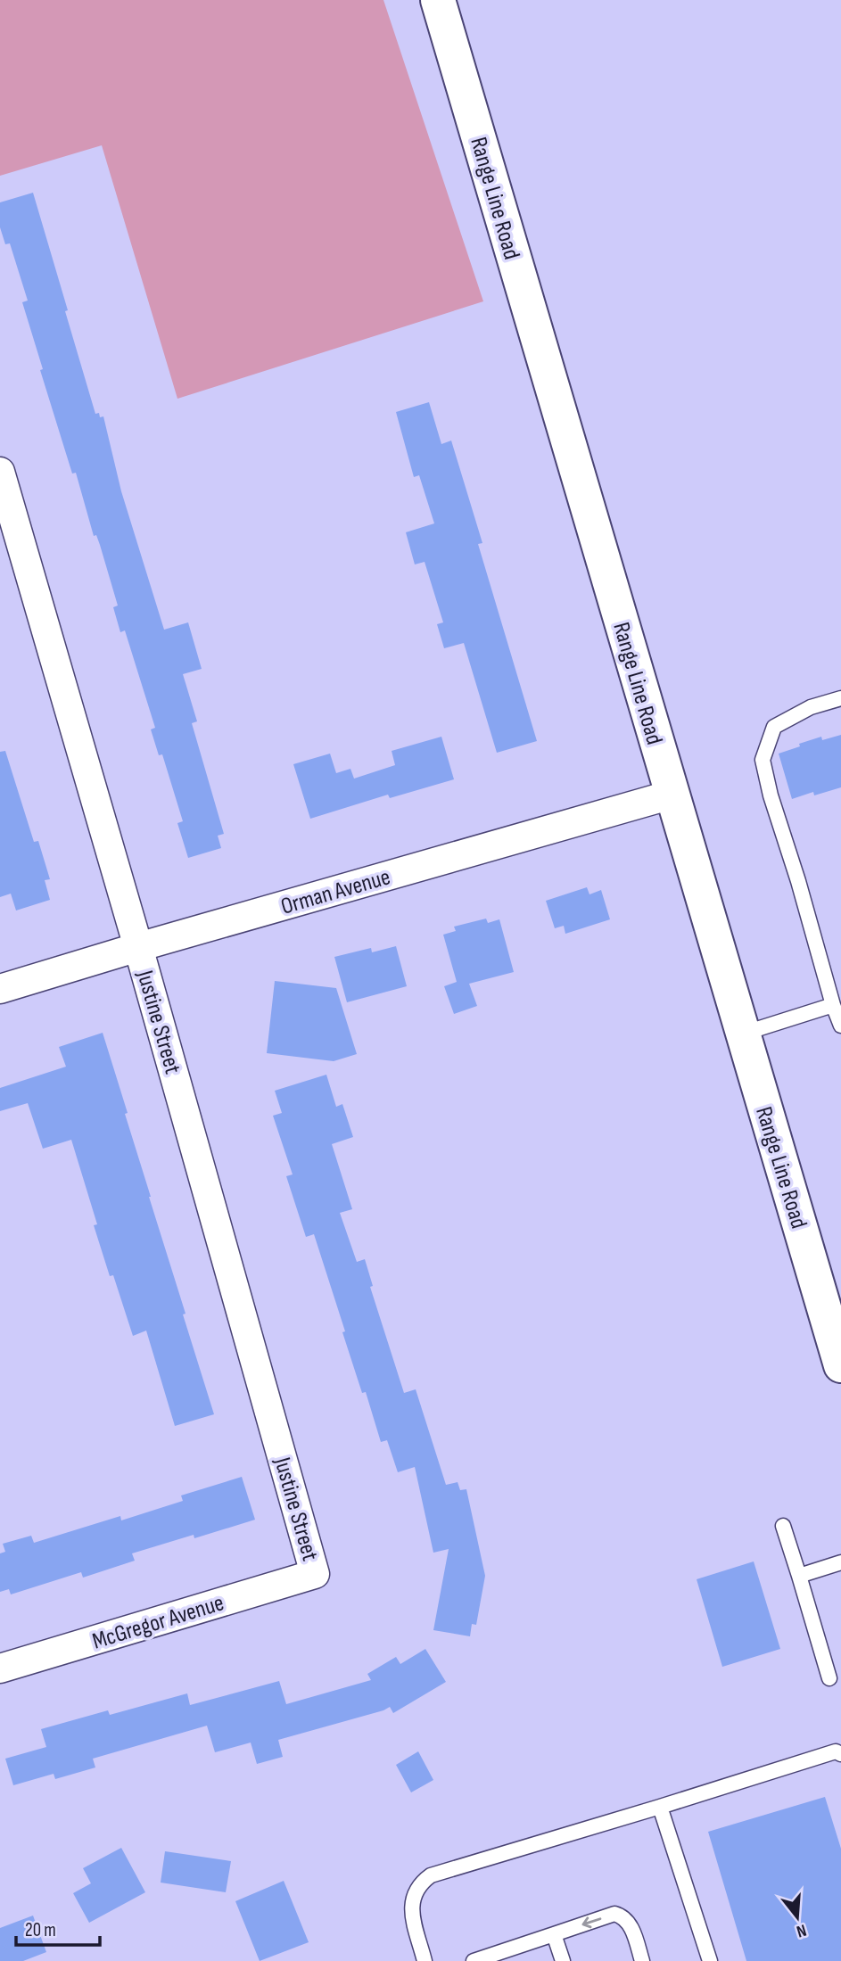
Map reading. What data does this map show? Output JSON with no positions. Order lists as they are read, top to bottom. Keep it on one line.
{"streets":{"main road":["Range Line Road"],"street":["Orman Avenue","Justine Street","McGregor Avenue"]},"crossings":[["Range Line Road","Orman Avenue"],["Orman Avenue","Justine Street"],["Justine Street","McGregor Avenue"]],"scale_bar":"20 m","north":"bottom"}
